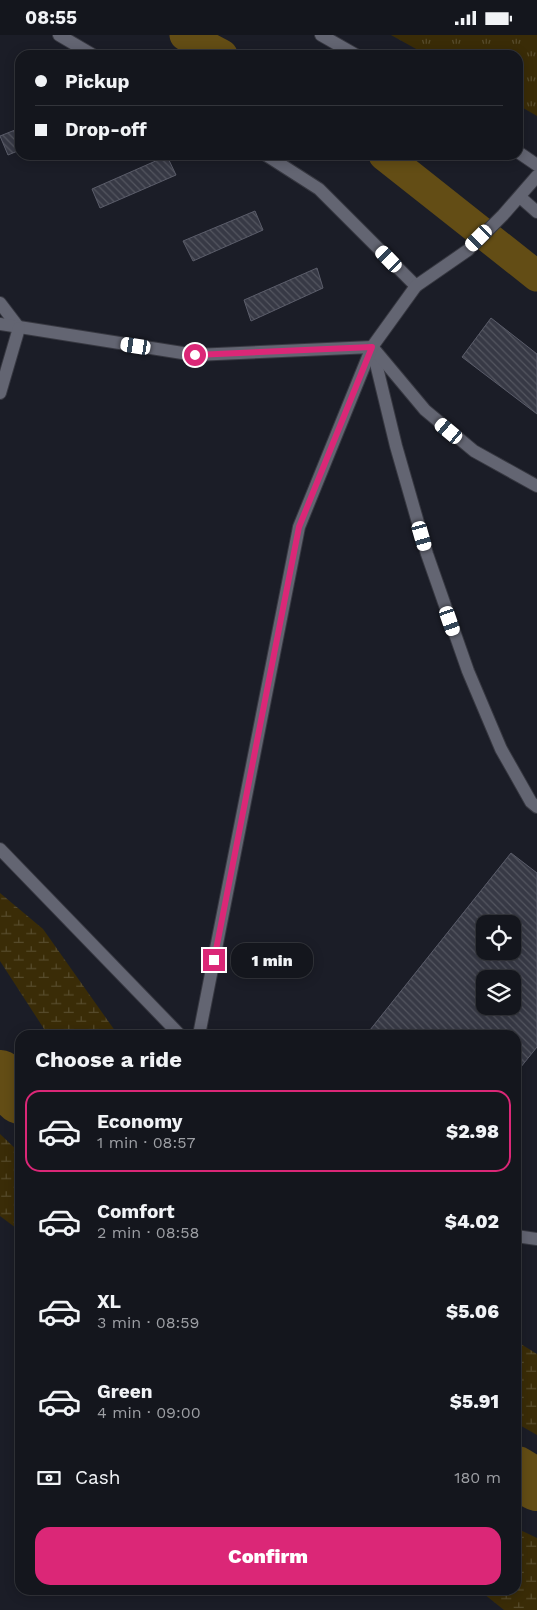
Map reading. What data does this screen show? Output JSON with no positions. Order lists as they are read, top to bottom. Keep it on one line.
{"page":{"status":"08:55","banner":["Pickup","Drop-off"],"bubble":"1 min","heading":"Choose a ride","list":[{"name":"Economy","note":"1 min · 08:57","value":"$2.98"},{"name":"Comfort","note":"2 min · 08:58","value":"$4.02"},{"name":"XL","note":"3 min · 08:59","value":"$5.06"},{"name":"Green","note":"4 min · 09:00","value":"$5.91"}],"pay":["Cash","180 m"],"buttons":"Confirm"}}
